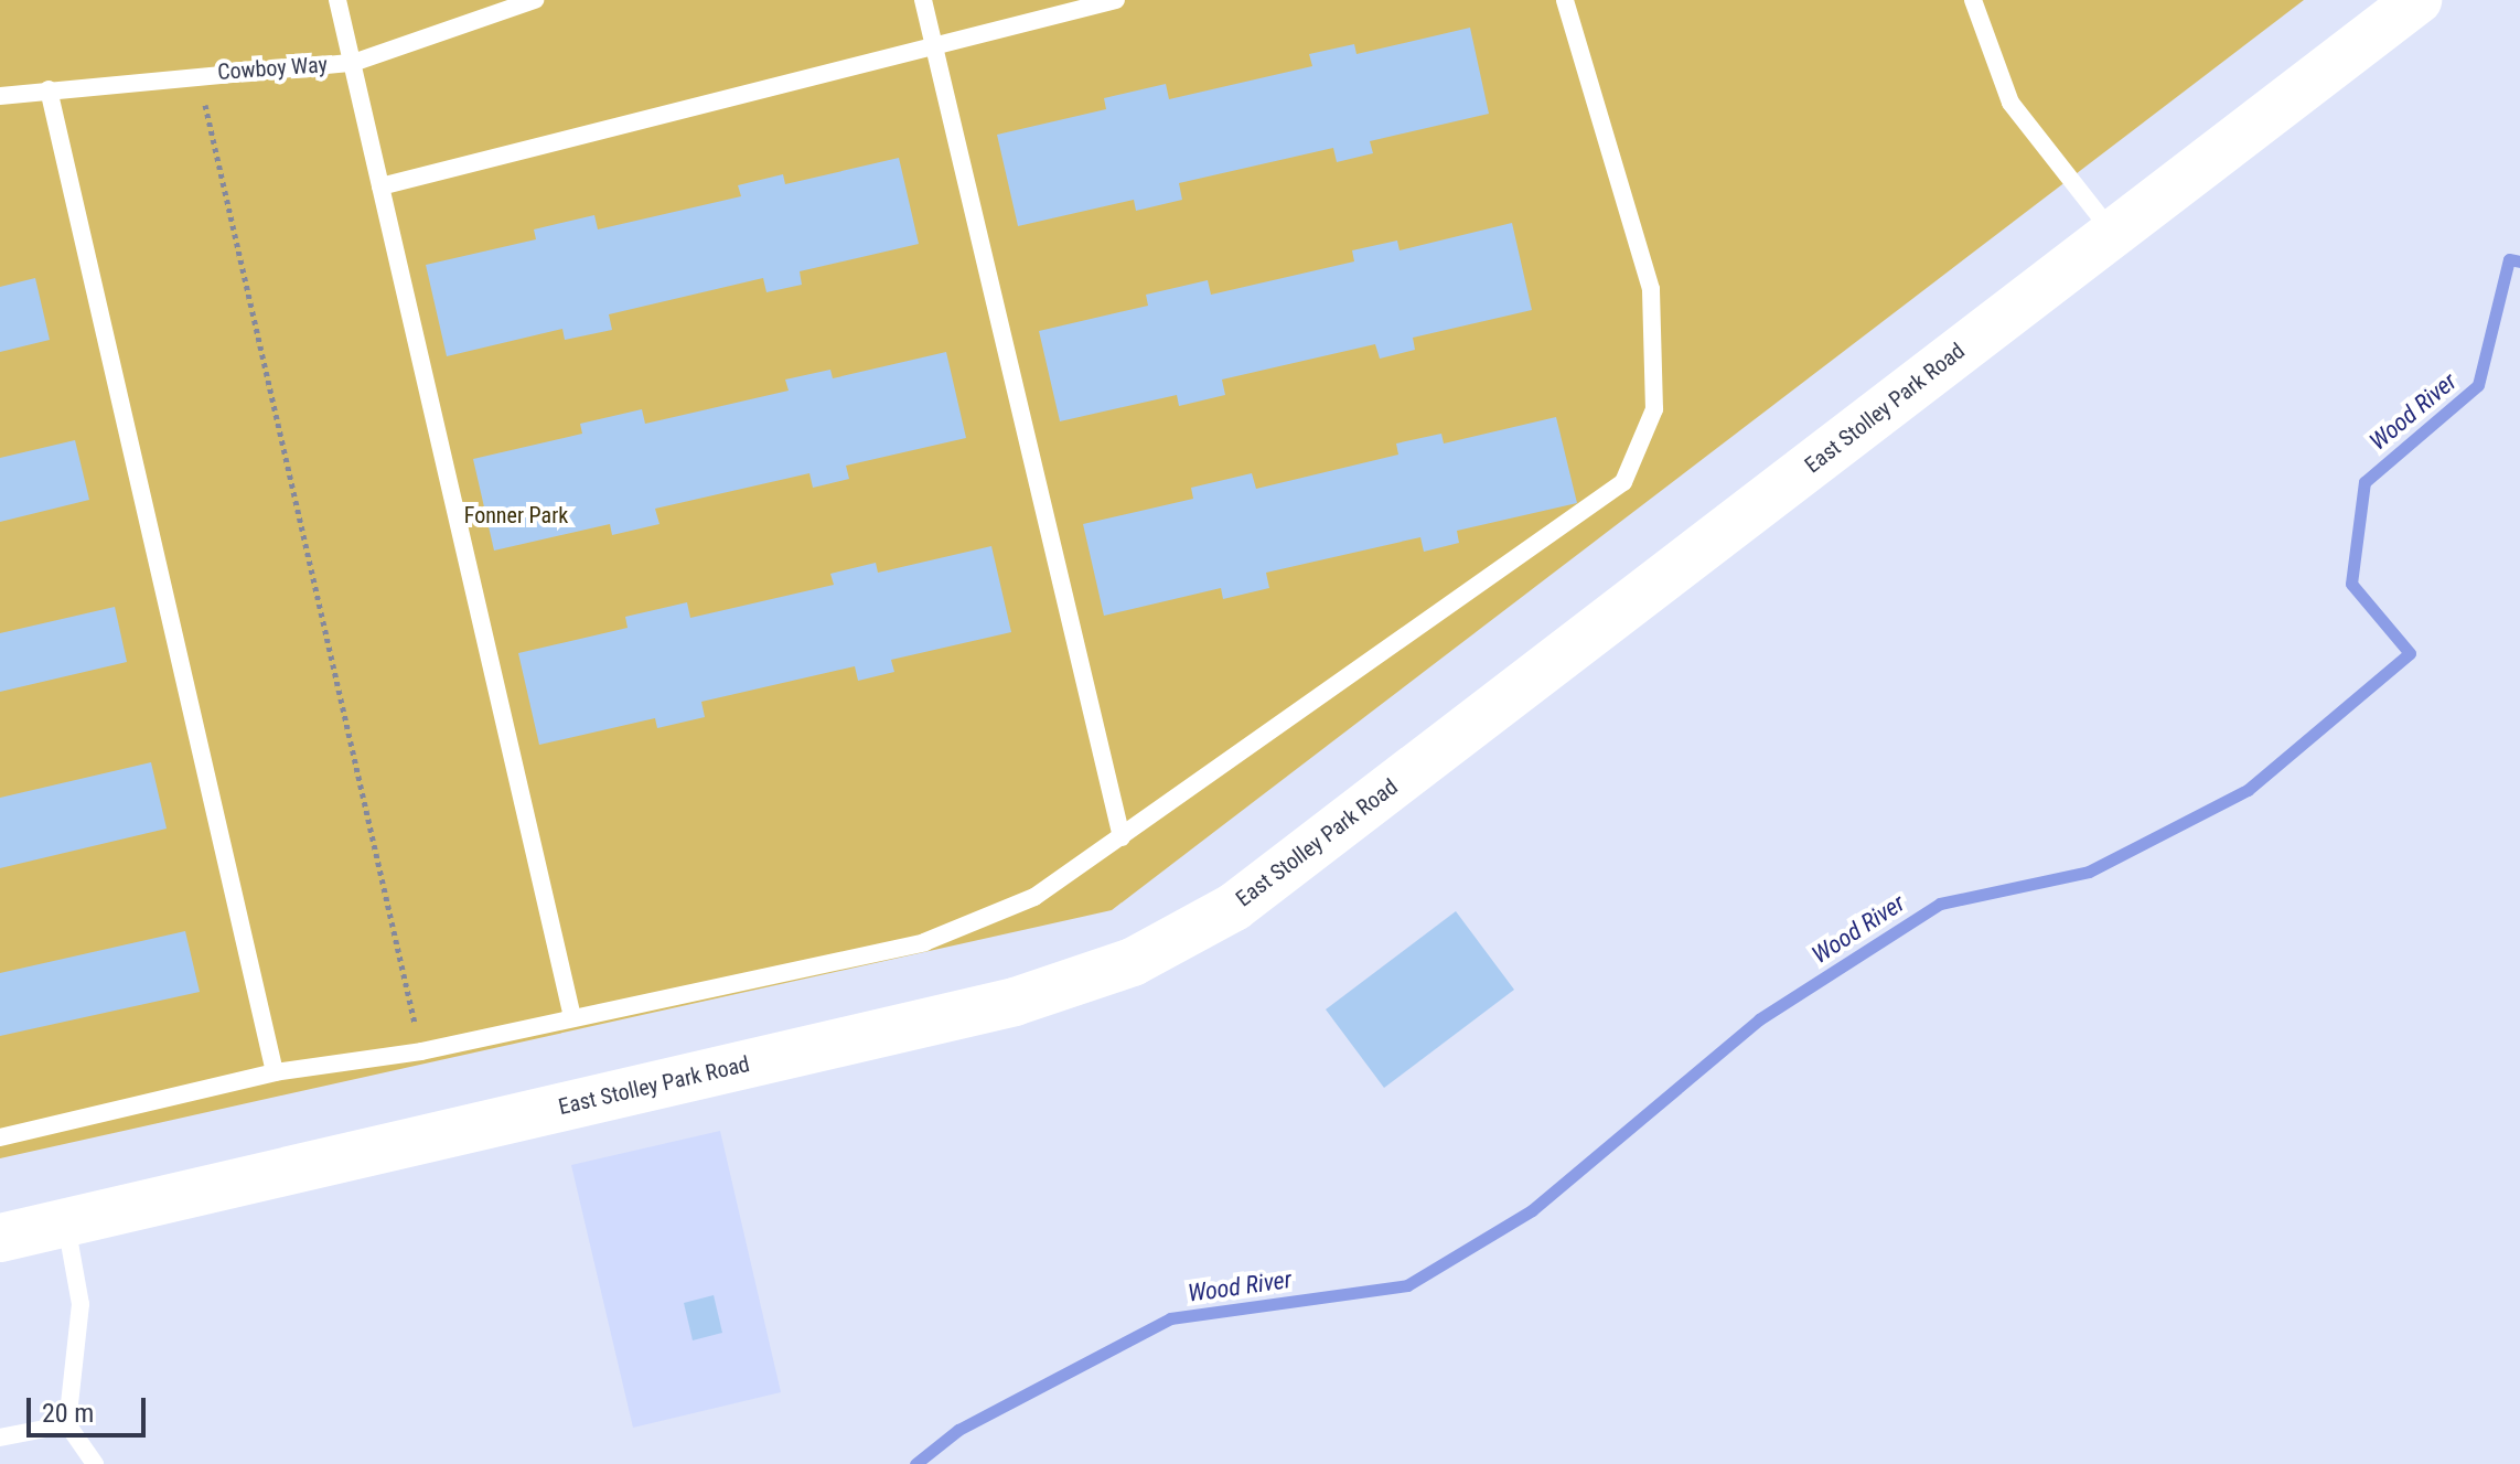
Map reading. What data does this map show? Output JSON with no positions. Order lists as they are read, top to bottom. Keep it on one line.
{"streets":{"street":["East Stolley Park Road"],"lane":["Cowboy Way"]},"water":["Wood River"],"parks":["Fonner Park"],"scale_bar":"20 m"}
